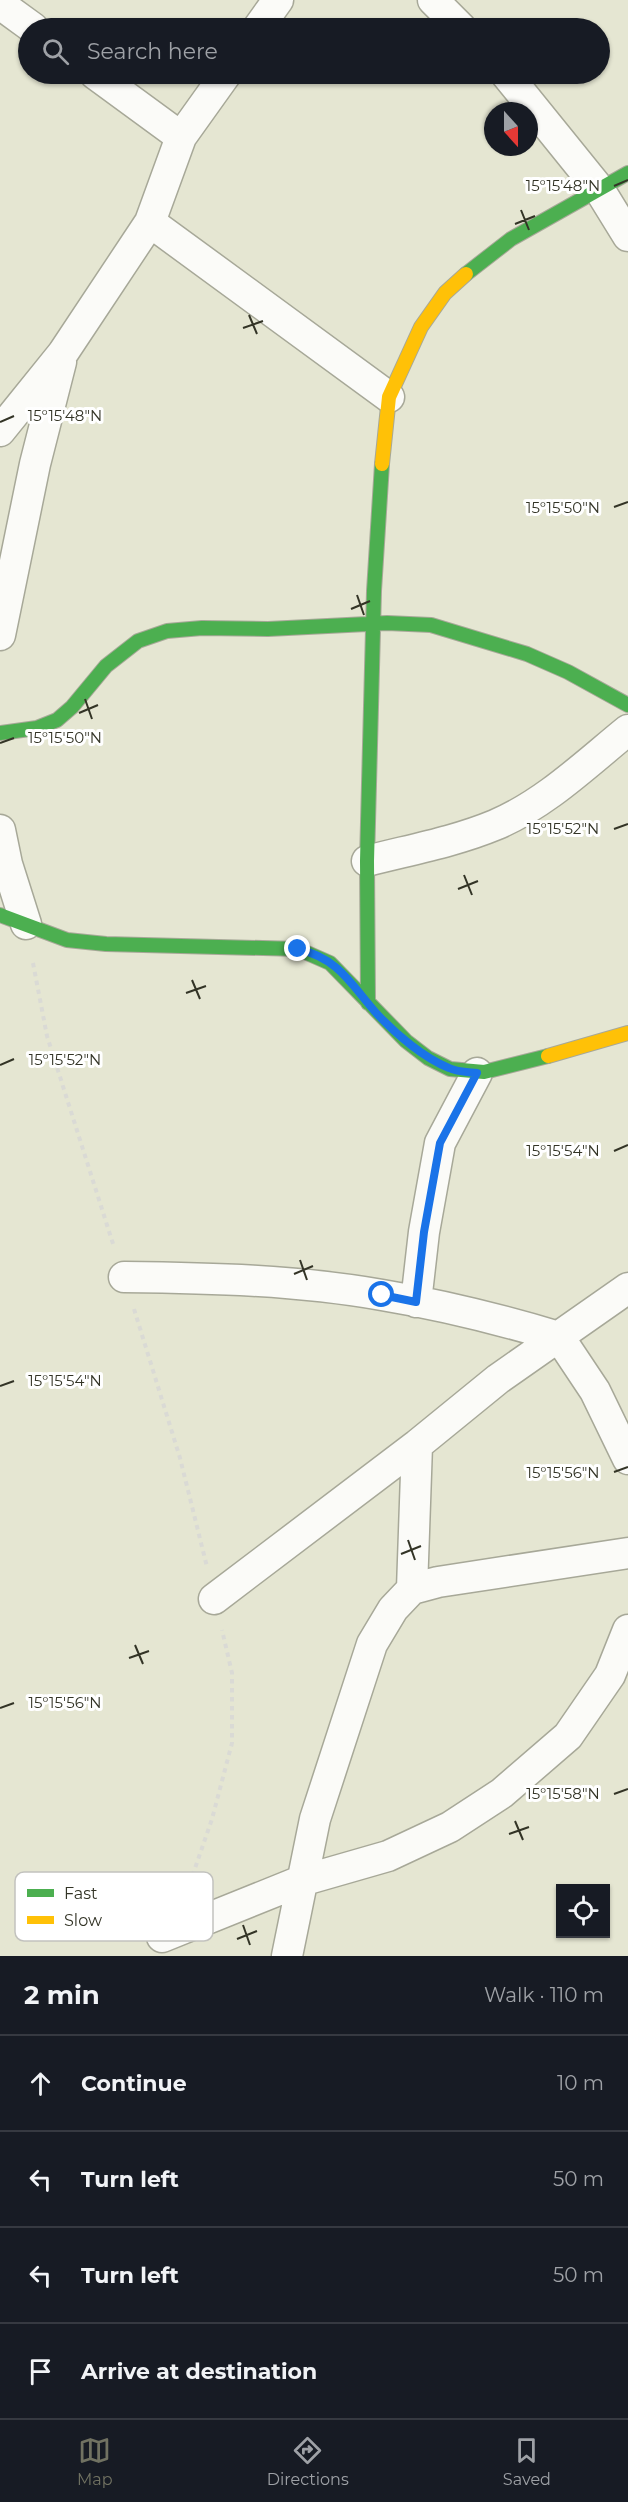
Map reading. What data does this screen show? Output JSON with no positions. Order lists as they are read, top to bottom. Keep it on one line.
{"legend":["Fast","Slow"],"north":"bottom","page":{"search":"Search here","heading":["2 min","Walk · 110 m"],"list":[["Continue","10 m"],["Turn left","50 m"],["Turn left","50 m"],"Arrive at destination"],"nav":["Map","Directions","Saved"]},"coordinates":["15°15'48\"N","15°15'50\"N","15°15'52\"N","15°15'54\"N","15°15'56\"N","15°15'58\"N"]}
